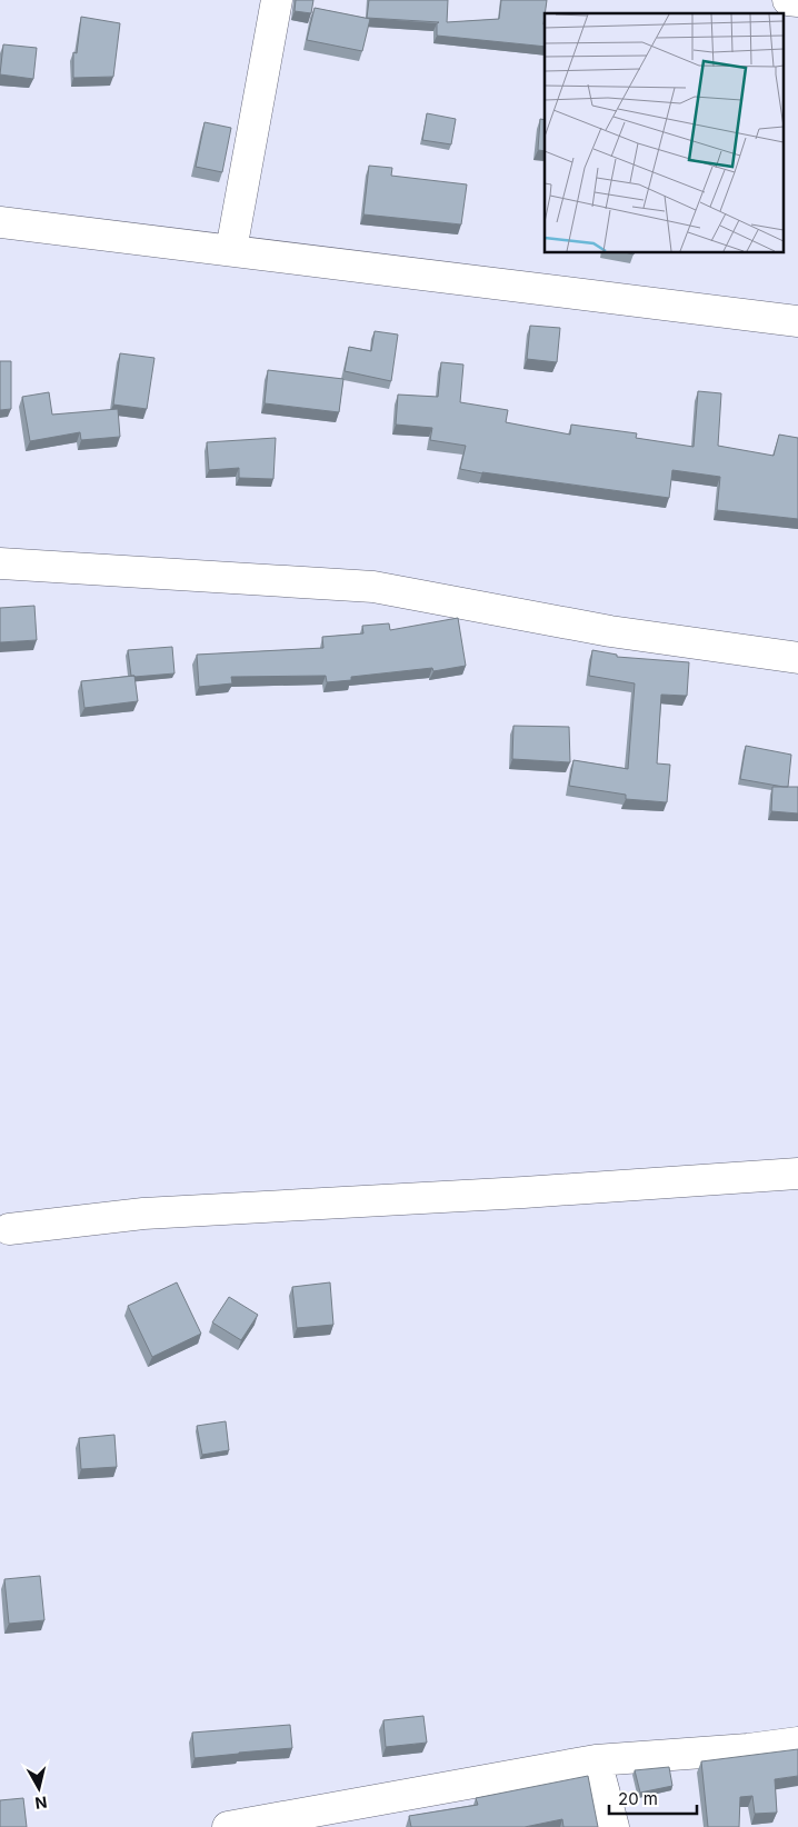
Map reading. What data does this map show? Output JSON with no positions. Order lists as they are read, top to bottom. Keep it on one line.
{"scale_bar":"20 m","north":"bottom"}
